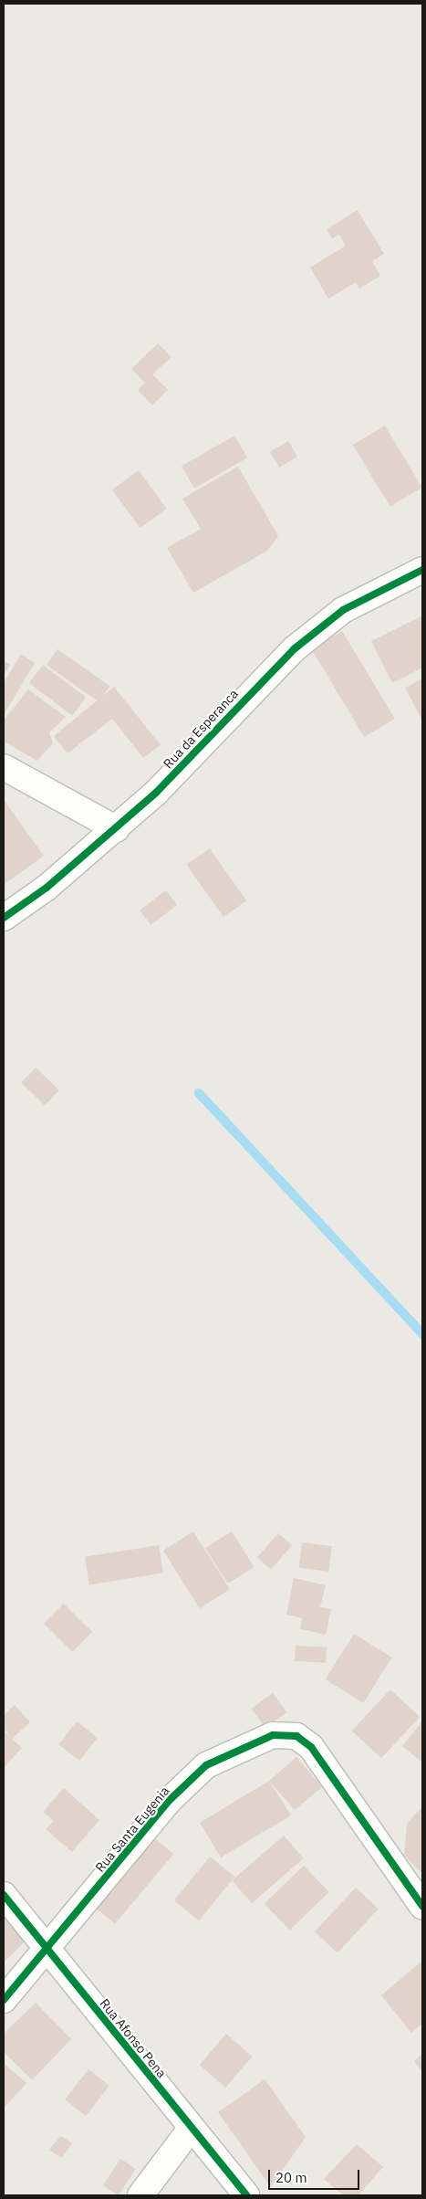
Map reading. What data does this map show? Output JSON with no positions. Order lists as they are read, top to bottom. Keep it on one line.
{"streets":{"street":["Rua da Esperanca","Rua Santa Eugenia","Rua Afonso Pena"]},"crossings":[["Rua Santa Eugenia","Rua Afonso Pena"]],"scale_bar":"20 m"}
